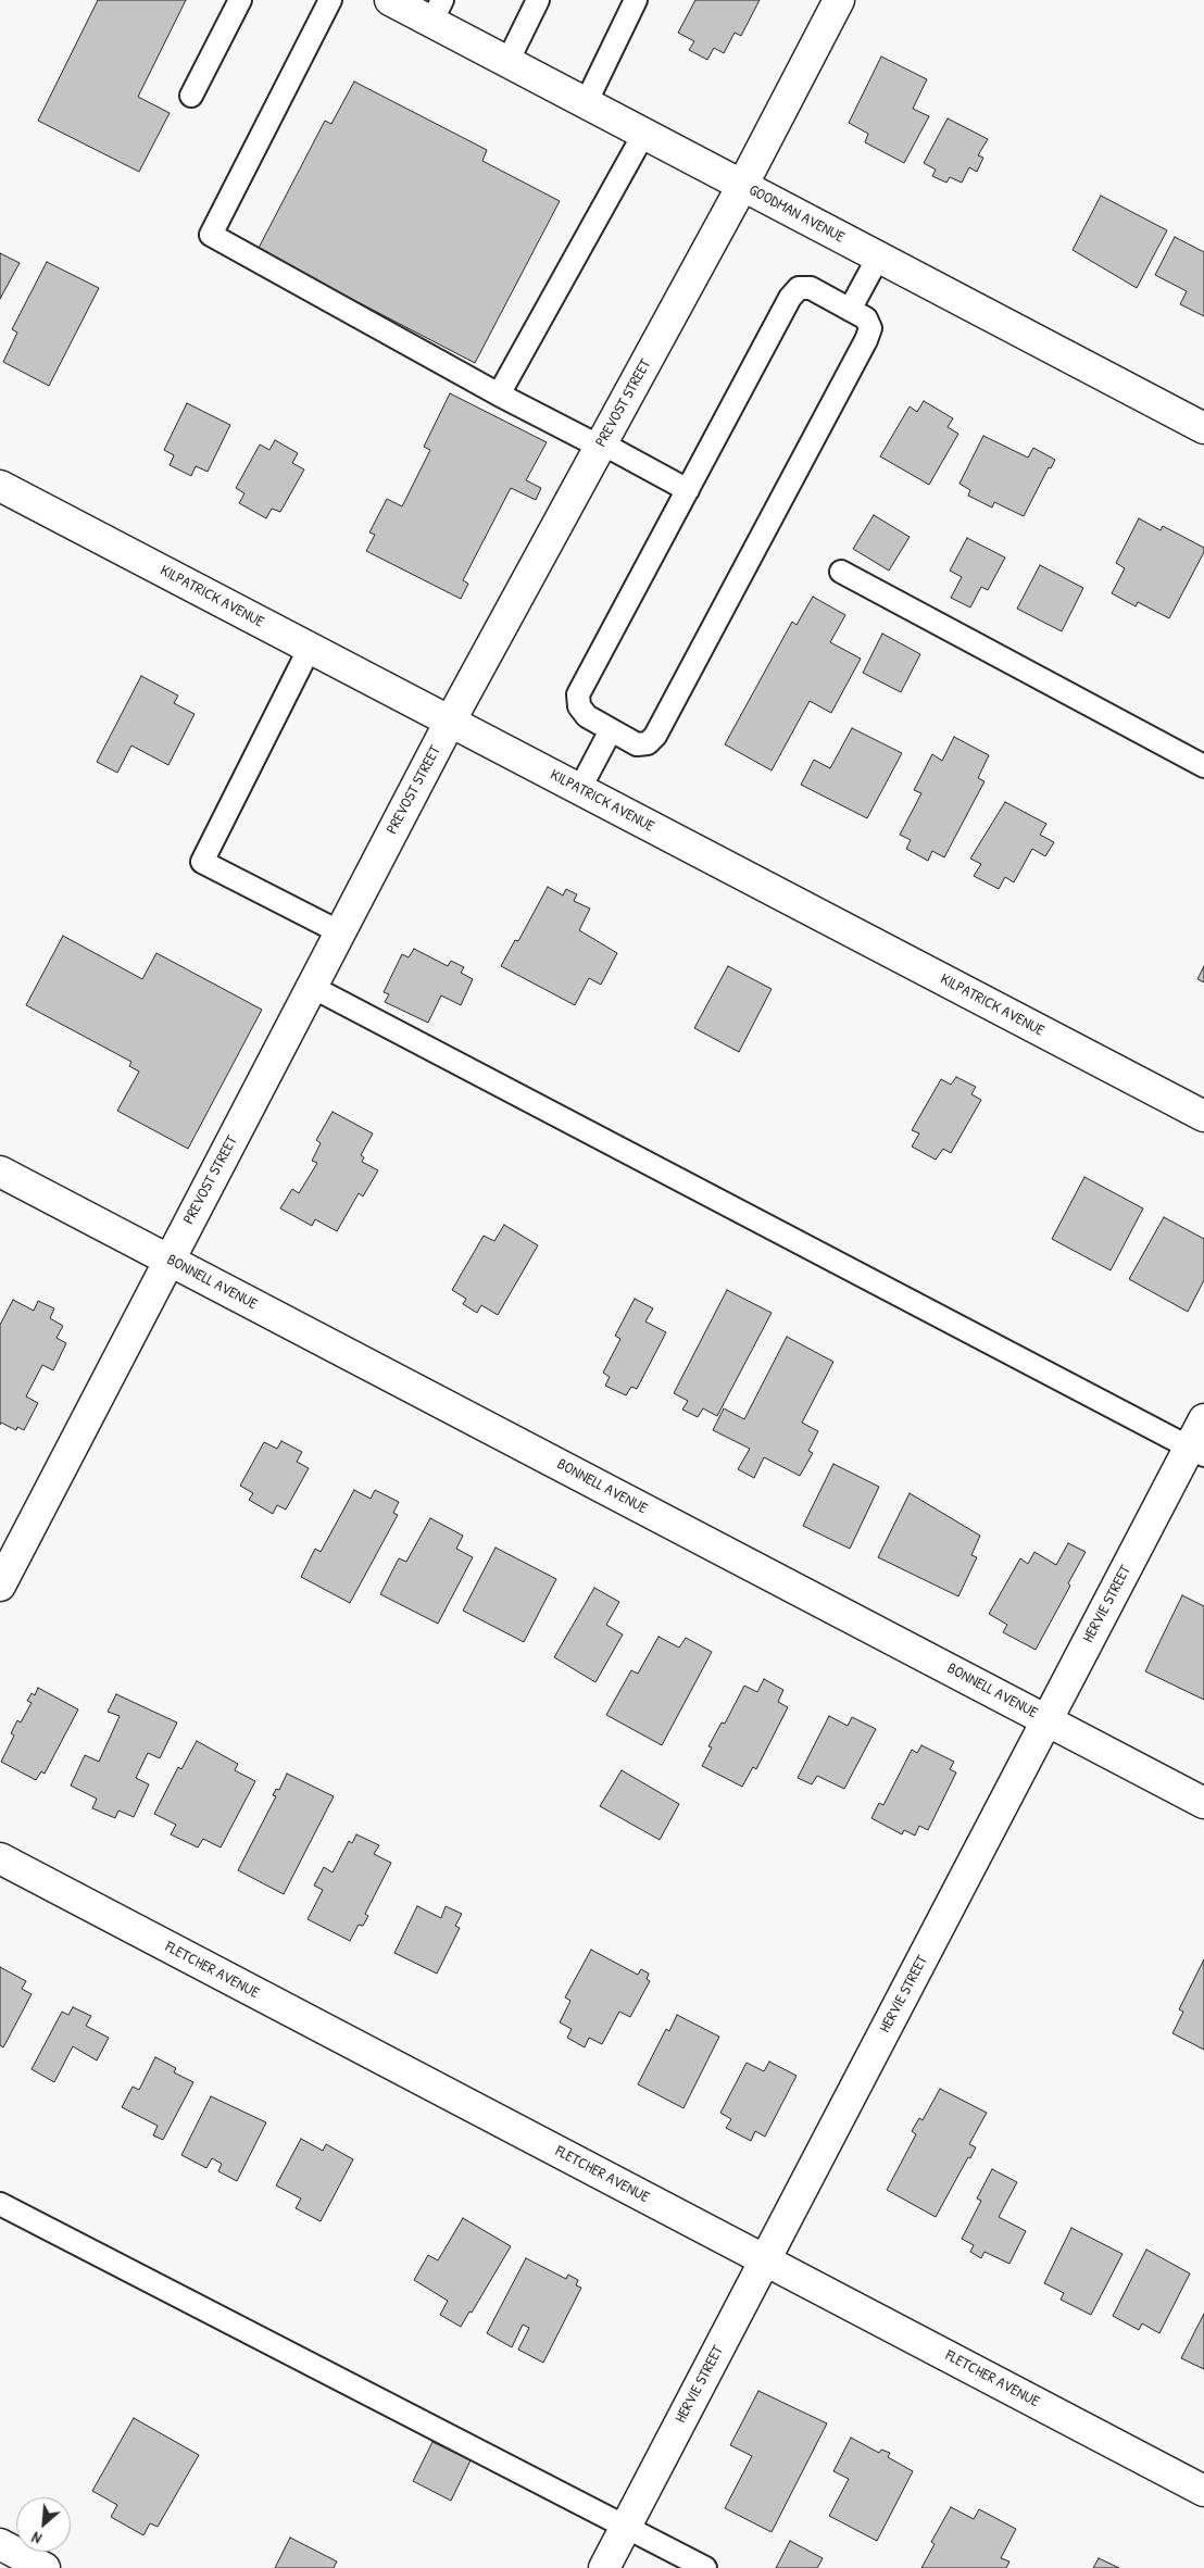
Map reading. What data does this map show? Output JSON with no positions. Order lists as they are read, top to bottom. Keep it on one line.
{"streets":{"street":["GOODMAN AVENUE","PREVOST STREET","KILPATRICK AVENUE","BONNELL AVENUE","HERVIE STREET","FLETCHER AVENUE"]},"crossings":[["GOODMAN AVENUE","PREVOST STREET"],["PREVOST STREET","KILPATRICK AVENUE"],["PREVOST STREET","BONNELL AVENUE"],["BONNELL AVENUE","HERVIE STREET"],["HERVIE STREET","FLETCHER AVENUE"]],"north":"bottom left"}
